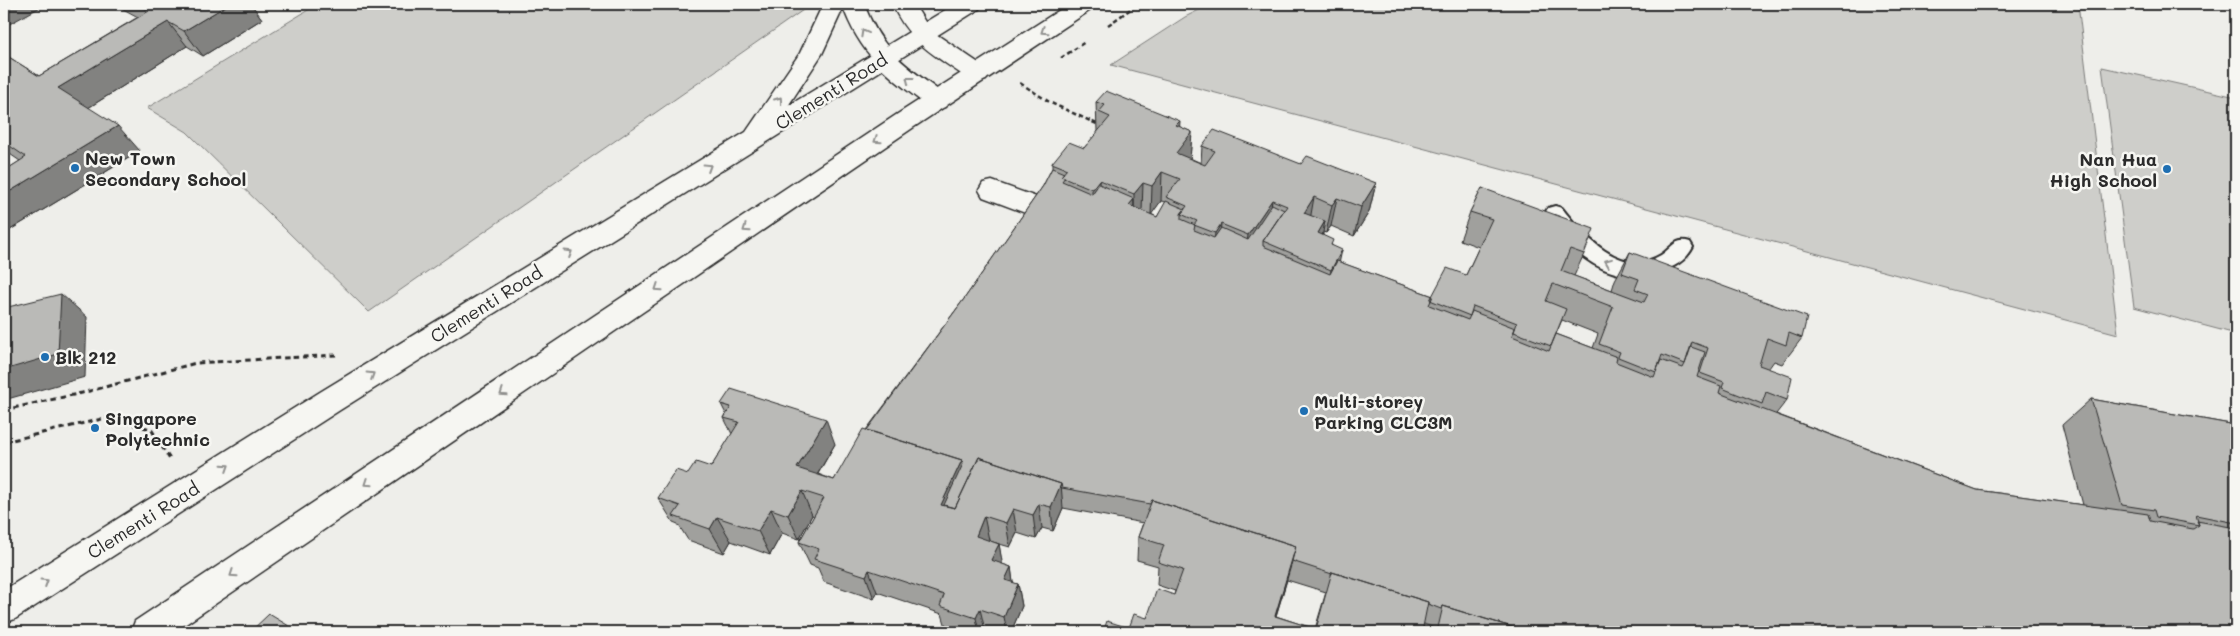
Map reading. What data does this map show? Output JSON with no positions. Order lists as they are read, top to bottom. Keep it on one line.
{"streets":{"main road":["Clementi Road"]},"places":["New Town Secondary School","Nan Hua High School","Blk 212","Multi-storey Parking CLC3M","Singapore Polytechnic"]}
